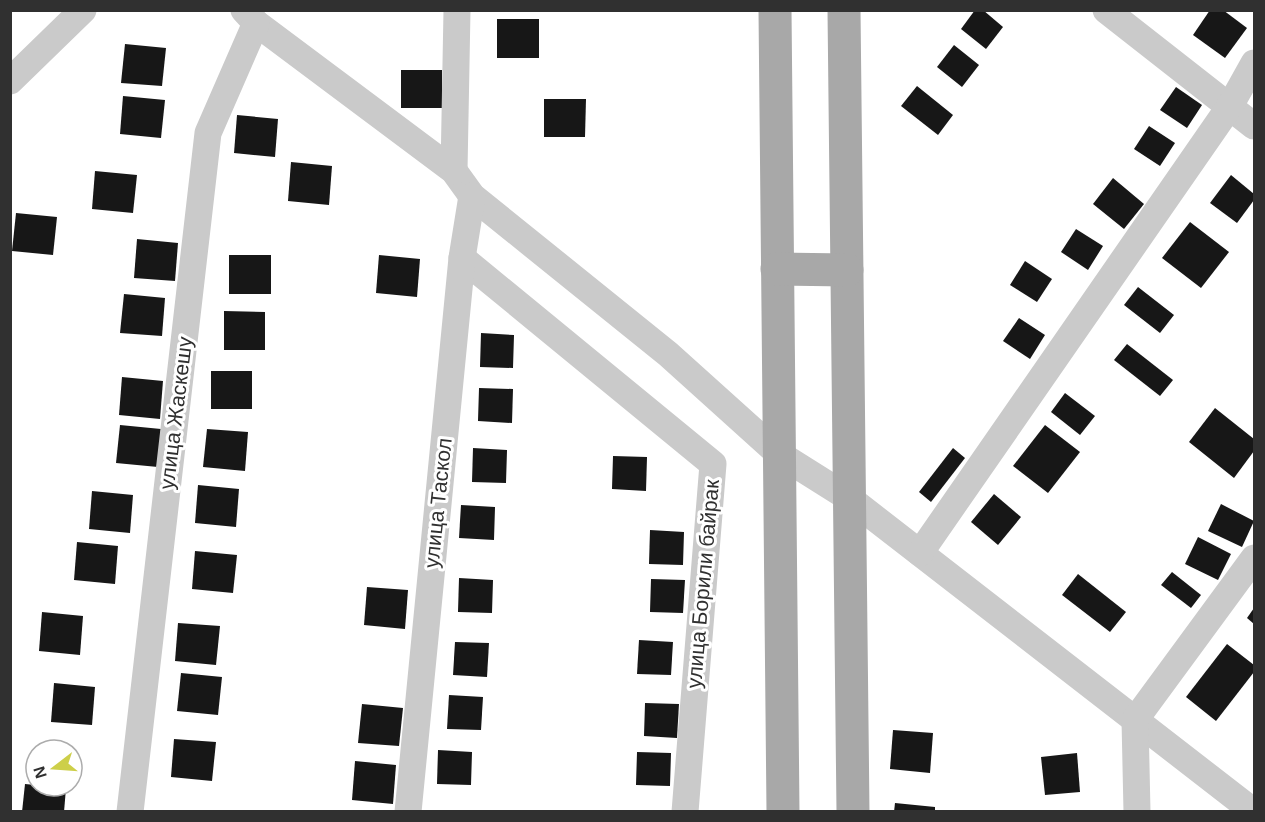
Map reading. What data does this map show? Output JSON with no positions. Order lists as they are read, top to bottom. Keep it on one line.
{"streets":{"street":["улица Жаскешу","улица Таскол","улица Борили байрак"]},"crossings":[["улица Таскол","улица Борили байрак"]],"north":"left"}
